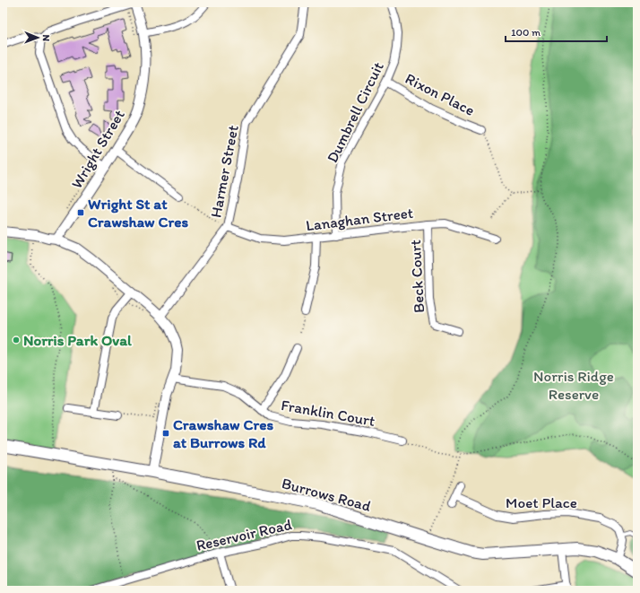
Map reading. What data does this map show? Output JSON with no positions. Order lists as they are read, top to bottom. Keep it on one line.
{"streets":{"main road":["Burrows Road"],"street":["Rixon Place","Dumbrell Circuit","Wright Street","Harmer Street","Lanaghan Street","Beck Court","Franklin Court","Moet Place","Reservoir Road"]},"crossings":[["Rixon Place","Dumbrell Circuit"],["Dumbrell Circuit","Lanaghan Street"],["Harmer Street","Lanaghan Street"],["Lanaghan Street","Beck Court"]],"parks":["Norris Ridge Reserve"],"places":{"transit":["Wright St at Crawshaw Cres","Crawshaw Cres at Burrows Rd"],"other":["Norris Park Oval"]},"scale_bar":"100 m","north":"right"}
